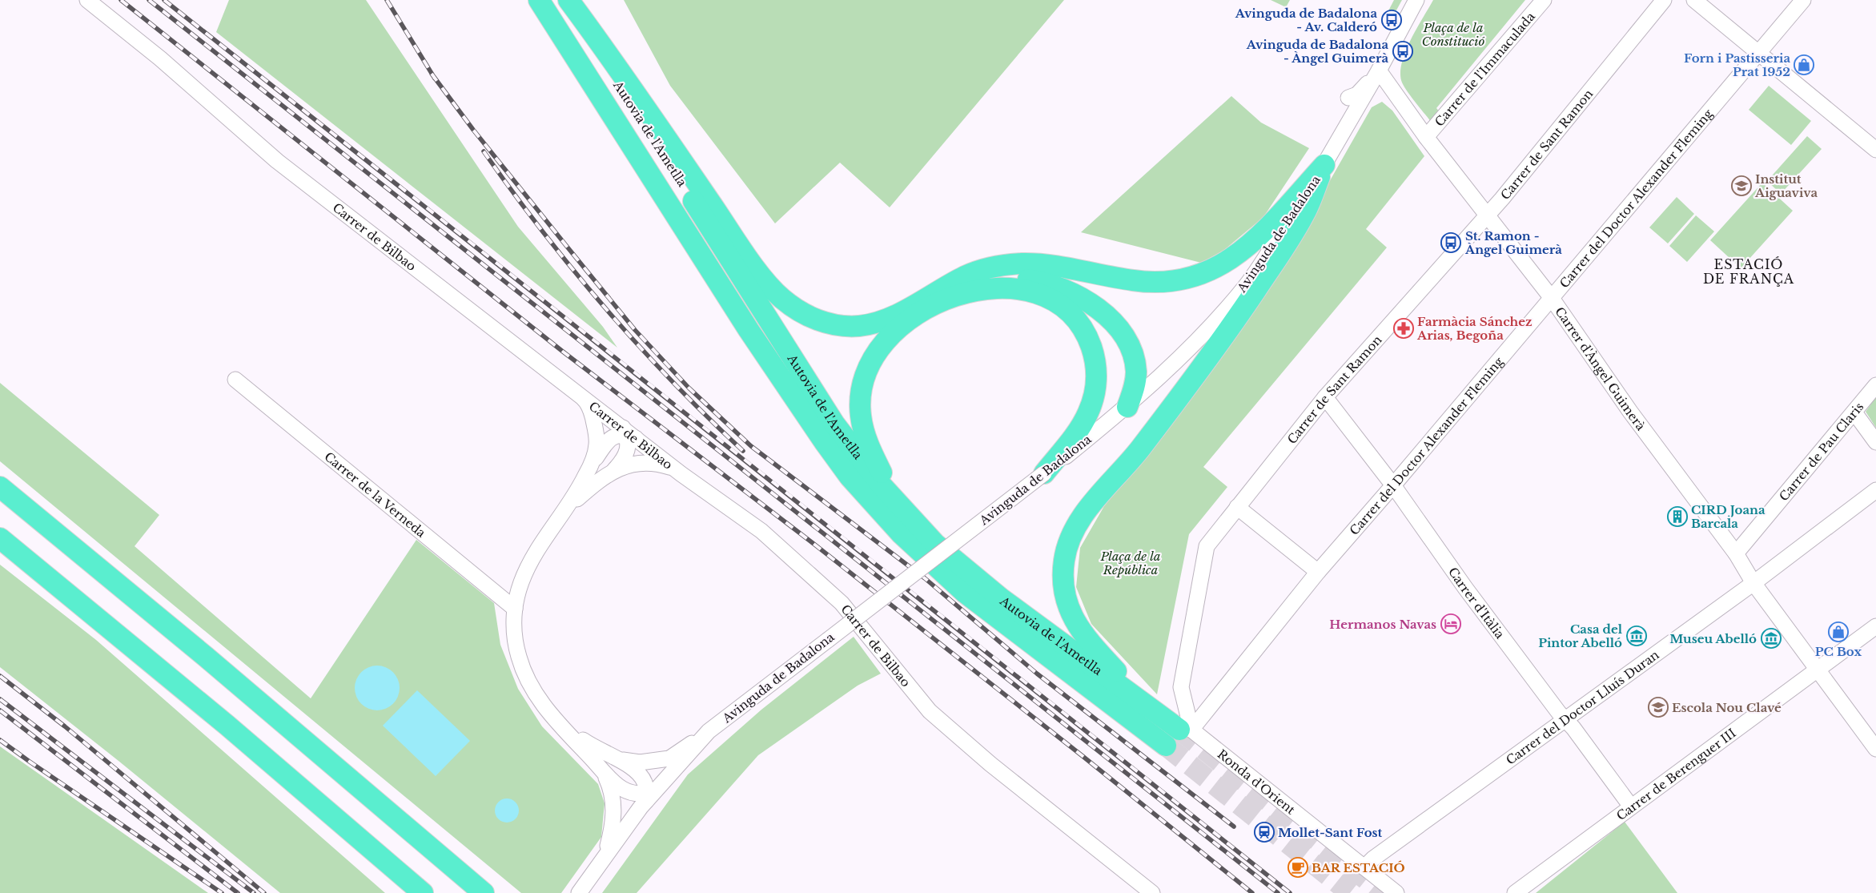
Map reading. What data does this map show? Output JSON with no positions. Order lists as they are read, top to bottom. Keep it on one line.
{"streets":{"highway":["Autovia de l'Ametlla"],"street":["Carrer de l'Immaculada","Carrer de Sant Ramon","Carrer del Doctor Alexander Fleming","Avinguda de Badalona","Carrer de Bilbao","Carrer d'Àngel Guimerà","Carrer de Pau Claris","Carrer de la Verneda","Carrer d'Itàlia","Carrer del Doctor Lluís Duran","Carrer de Berenguer III","Ronda d'Orient"]},"crossings":[["Carrer de l'Immaculada","Carrer d'Àngel Guimerà"],["Autovia de l'Ametlla","Carrer de Sant Ramon"],["Autovia de l'Ametlla","Carrer del Doctor Alexander Fleming"],["Autovia de l'Ametlla","Ronda d'Orient"],["Carrer de Sant Ramon","Carrer del Doctor Alexander Fleming"],["Carrer de Sant Ramon","Carrer d'Àngel Guimerà"],["Carrer de Sant Ramon","Carrer d'Itàlia"],["Carrer de Sant Ramon","Ronda d'Orient"],["Carrer del Doctor Alexander Fleming","Carrer d'Àngel Guimerà"],["Carrer del Doctor Alexander Fleming","Carrer d'Itàlia"],["Carrer del Doctor Alexander Fleming","Ronda d'Orient"],["Avinguda de Badalona","Carrer d'Àngel Guimerà"],["Carrer d'Àngel Guimerà","Carrer de Pau Claris"],["Carrer d'Àngel Guimerà","Carrer del Doctor Lluís Duran"],["Carrer d'Àngel Guimerà","Carrer de Berenguer III"],["Carrer d'Itàlia","Carrer del Doctor Lluís Duran"],["Carrer d'Itàlia","Carrer de Berenguer III"],["Carrer del Doctor Lluís Duran","Ronda d'Orient"]],"districts":["ESTACIÓ DE FRANÇA"],"parks":["Plaça de la Constitució","Plaça de la República"],"places":{"bus stop":["Avinguda de Badalona - Av. Calderó","Avinguda de Badalona - Àngel Guimerà","St. Ramon - Àngel Guimerà"],"shop":["Forn i Pastisseria Prat 1952","PC Box"],"school or university":["Institut Aiguaviva","Escola Nou Clavé"],"pharmacy":["Farmàcia Sánchez Arias, Begoña"],"building":["CIRD Joana Barcala"],"hotel":["Hermanos Navas"],"museum":["Casa del Pintor Abelló","Museu Abelló"],"station":["Mollet-Sant Fost"],"cafe":["BAR ESTACIÓ"]}}
